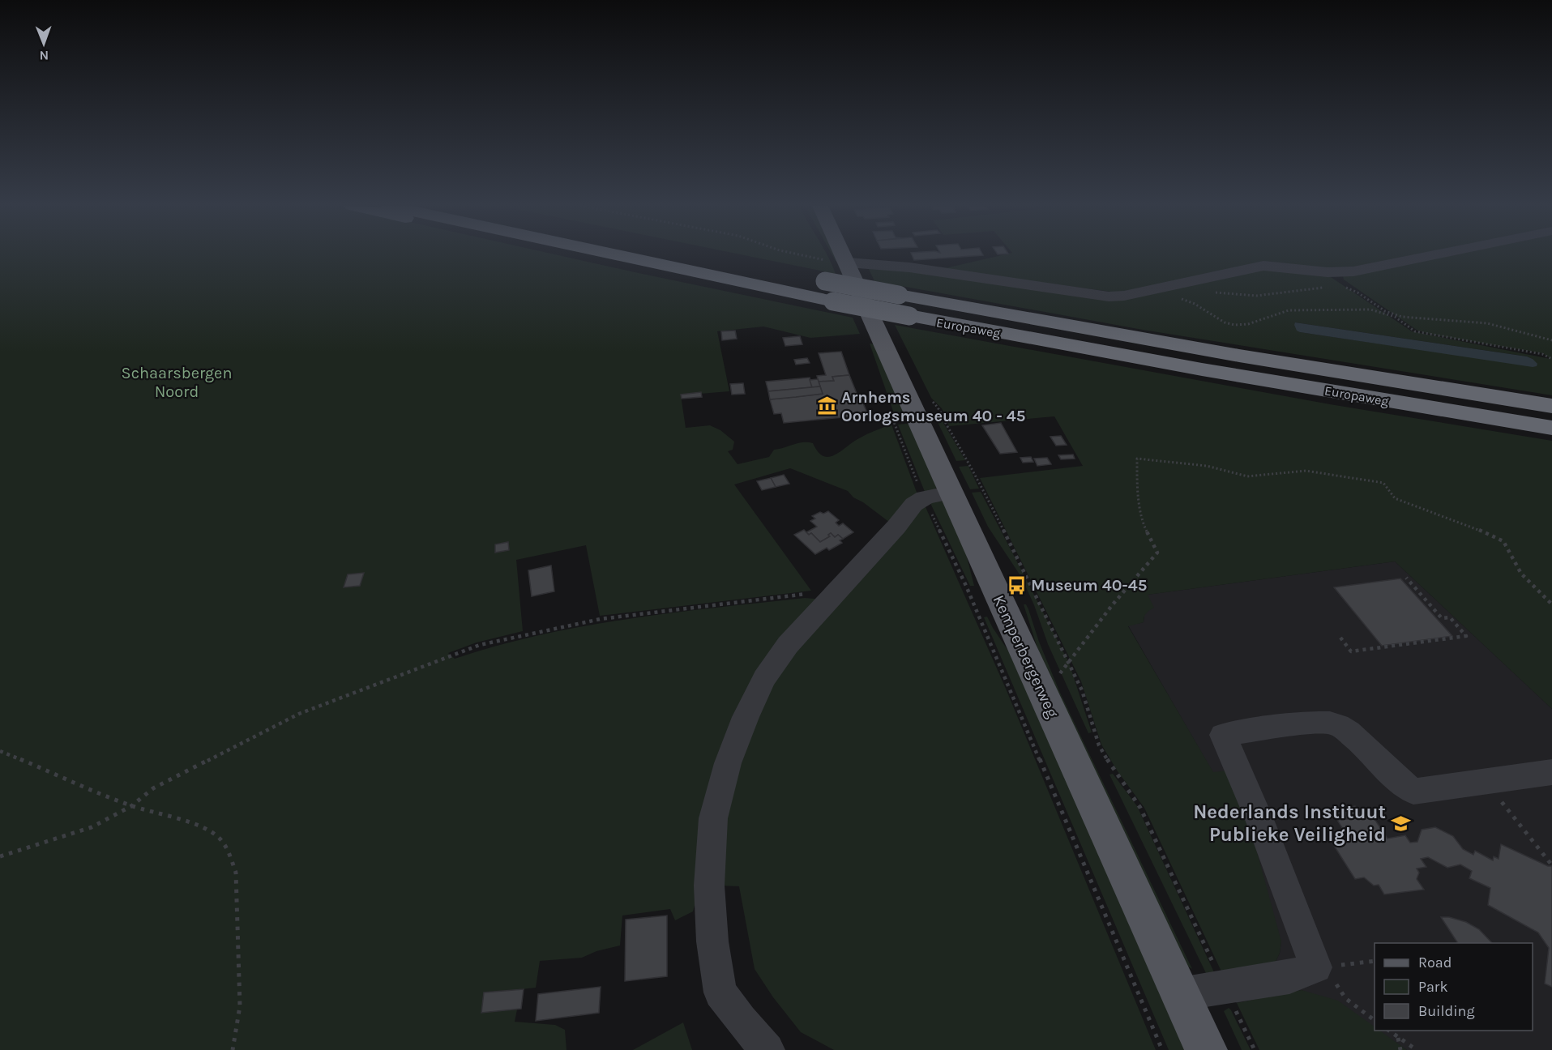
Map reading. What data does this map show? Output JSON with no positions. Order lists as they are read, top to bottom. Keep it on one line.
{"streets":{"highway":["Europaweg"],"main road":["Kemperbergerweg"]},"parks":["Schaarsbergen Noord"],"places":{"museum":["Arnhems Oorlogsmuseum 40 - 45"],"bus stop":["Museum 40-45"],"school or university":["Nederlands Instituut Publieke Veiligheid"]},"legend":["Road","Park","Building"],"north":"bottom"}
